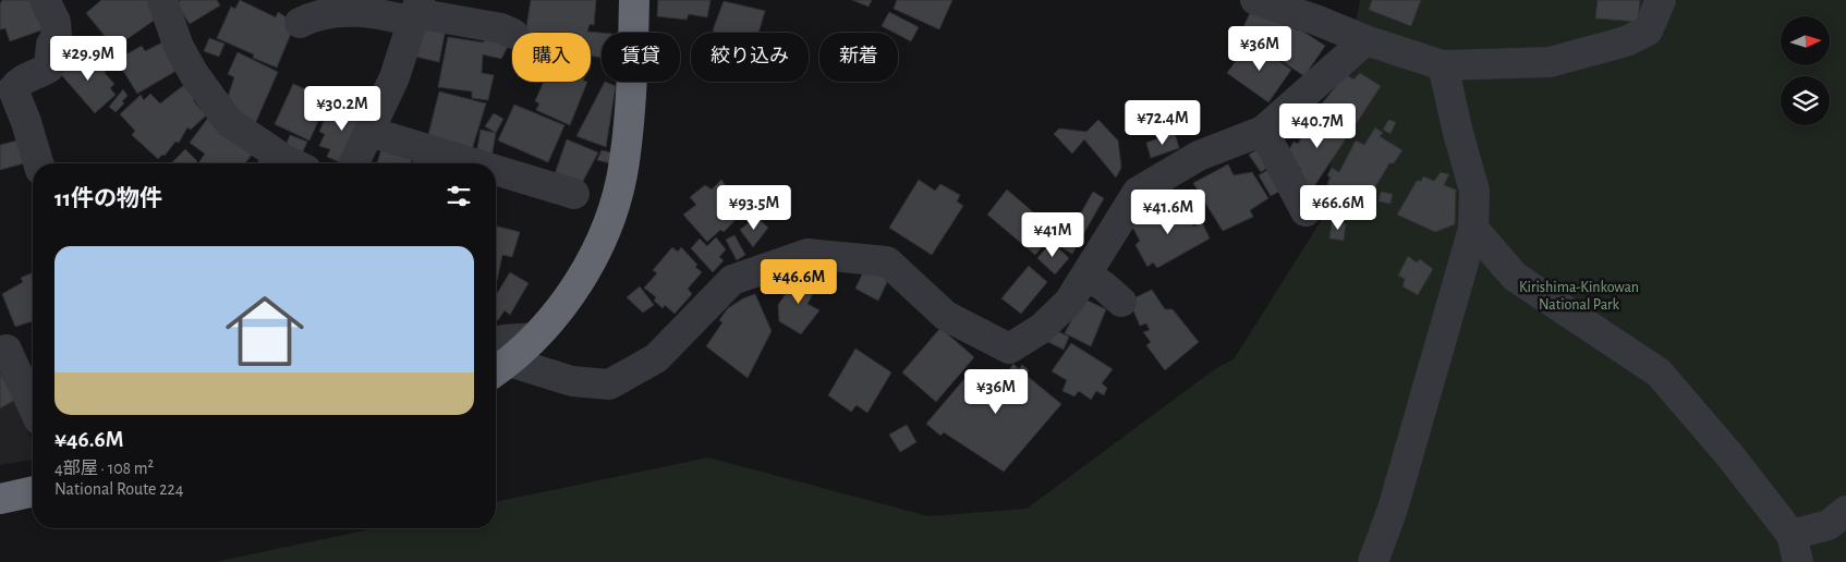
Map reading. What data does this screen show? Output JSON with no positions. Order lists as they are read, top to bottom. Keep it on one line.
{"parks":["Kirishima-Kinkowan National Park"],"north":"right","page":{"price":["¥36M","¥29.9M","¥30.2M","¥72.4M","¥40.7M","¥93.5M","¥66.6M","¥41.6M","¥41M","¥46.6M","¥36M"],"chip":["購入","賃貸","絞り込み","新着"],"heading":"11件の物件","list":[{"name":"¥46.6M","note":"4部屋 · 108 m² · National Route 224"}]}}
